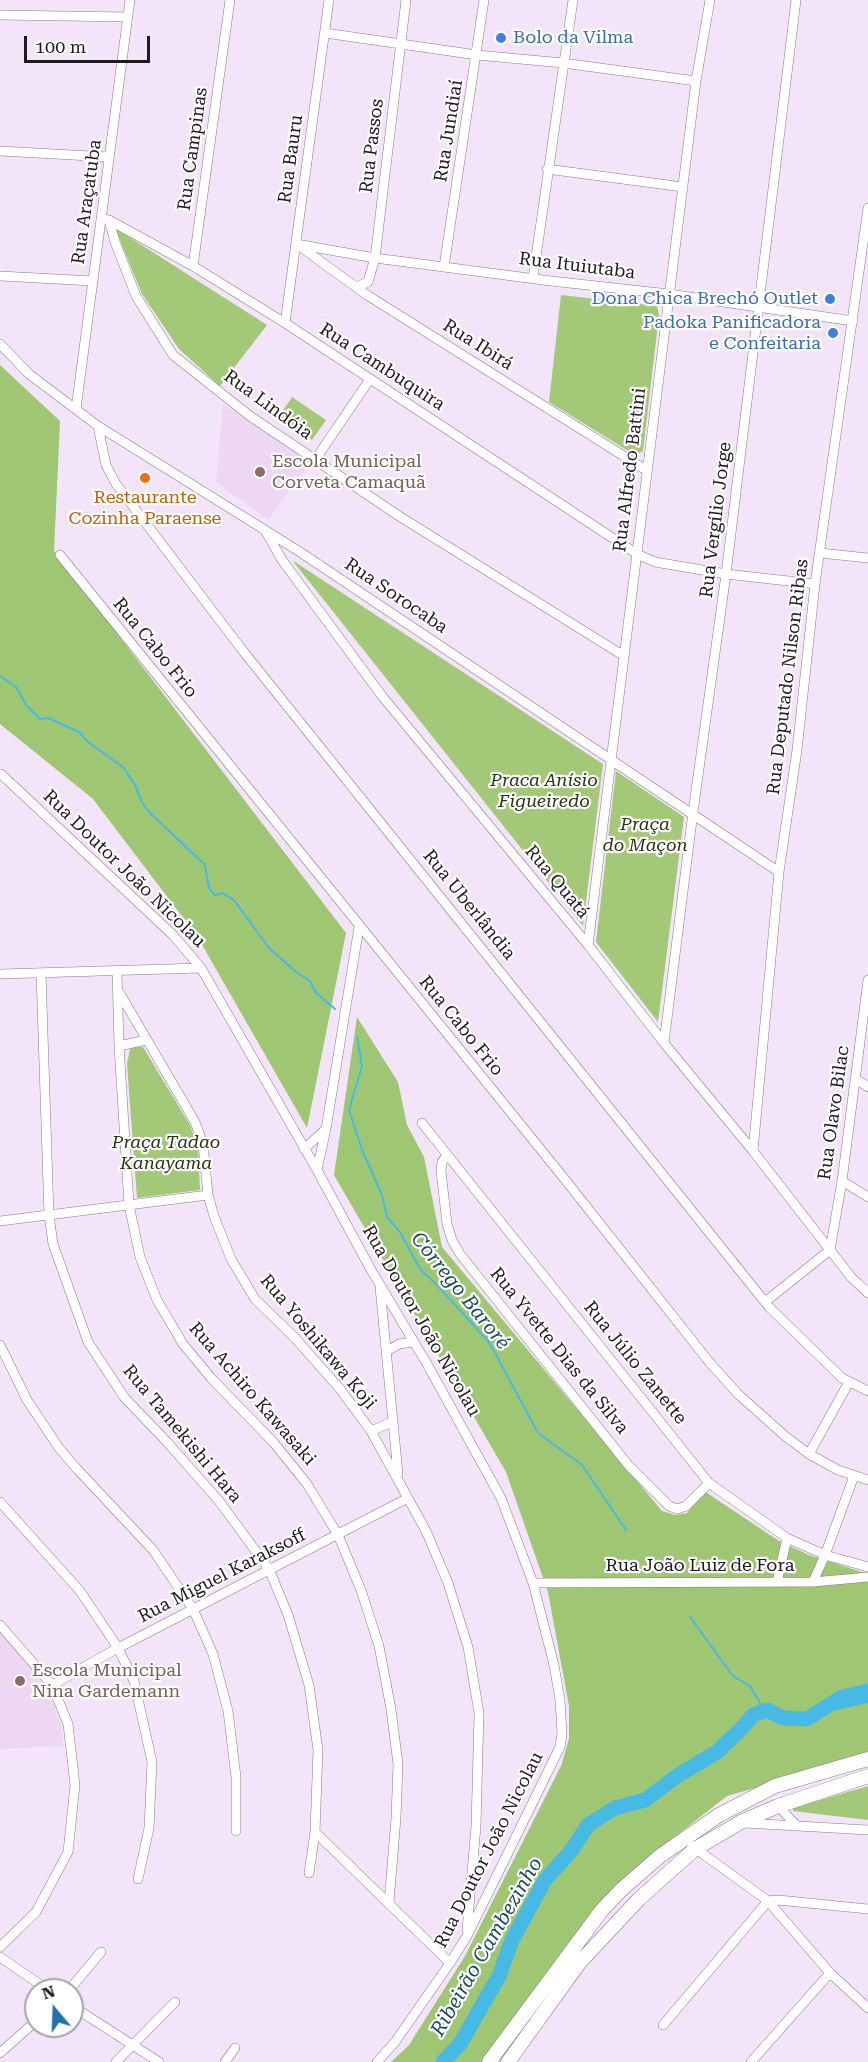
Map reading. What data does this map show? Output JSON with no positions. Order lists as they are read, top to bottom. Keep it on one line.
{"streets":{"street":["Rua Jundiaí","Rua Passos","Rua Campinas","Rua Bauru","Rua Araçatuba","Rua Ituiutaba","Rua Ibirá","Rua Cambuquira","Rua Lindóia","Rua Alfredo Battini","Rua Vergílio Jorge","Rua Sorocaba","Rua Cabo Frio","Rua Deputado Nilson Ribas","Rua Doutor João Nicolau","Rua Quatá","Rua Uberlândia","Rua Olavo Bilac","Rua Yoshikawa Koji","Rua Yvette Dias da Silva","Rua Júlio Zanette","Rua Achiro Kawasaki","Rua Tamekishi Hara","Rua João Luiz de Fora","Rua Miguel Karaksoff"]},"crossings":[["Rua Jundiaí","Rua Ituiutaba"],["Rua Passos","Rua Ituiutaba"],["Rua Passos","Rua Ibirá"],["Rua Campinas","Rua Cambuquira"],["Rua Bauru","Rua Ituiutaba"],["Rua Bauru","Rua Ibirá"],["Rua Bauru","Rua Cambuquira"],["Rua Araçatuba","Rua Cambuquira"],["Rua Araçatuba","Rua Lindóia"],["Rua Araçatuba","Rua Sorocaba"],["Rua Ituiutaba","Rua Ibirá"],["Rua Ituiutaba","Rua Alfredo Battini"],["Rua Ituiutaba","Rua Vergílio Jorge"],["Rua Ituiutaba","Rua Deputado Nilson Ribas"],["Rua Ibirá","Rua Alfredo Battini"],["Rua Cambuquira","Rua Lindóia"],["Rua Cambuquira","Rua Alfredo Battini"],["Rua Cambuquira","Rua Vergílio Jorge"],["Rua Cambuquira","Rua Deputado Nilson Ribas"],["Rua Lindóia","Rua Alfredo Battini"],["Rua Alfredo Battini","Rua Sorocaba"],["Rua Alfredo Battini","Rua Quatá"],["Rua Vergílio Jorge","Rua Sorocaba"],["Rua Vergílio Jorge","Rua Quatá"],["Rua Sorocaba","Rua Deputado Nilson Ribas"],["Rua Sorocaba","Rua Quatá"],["Rua Sorocaba","Rua Uberlândia"],["Rua Deputado Nilson Ribas","Rua Quatá"],["Rua Doutor João Nicolau","Rua Yoshikawa Koji"],["Rua Doutor João Nicolau","Rua João Luiz de Fora"],["Rua Quatá","Rua Olavo Bilac"],["Rua Yoshikawa Koji","Rua Achiro Kawasaki"],["Rua Yoshikawa Koji","Rua Miguel Karaksoff"],["Rua Yvette Dias da Silva","Rua Júlio Zanette"],["Rua Achiro Kawasaki","Rua Miguel Karaksoff"],["Rua Tamekishi Hara","Rua Miguel Karaksoff"]],"water":["Córrego Baroré","Ribeirão Cambezinho"],"parks":["Praca Anísio Figueiredo","Praça do Maçon","Praça Tadao Kanayama"],"places":["Bolo da Vilma","Dona Chica Brechó Outlet","Padoka Panificadora e Confeitaria","Escola Municipal Corveta Camaquã","Restaurante Cozinha Paraense","Escola Municipal Nina Gardemann"],"scale_bar":"100 m","north":"top"}
